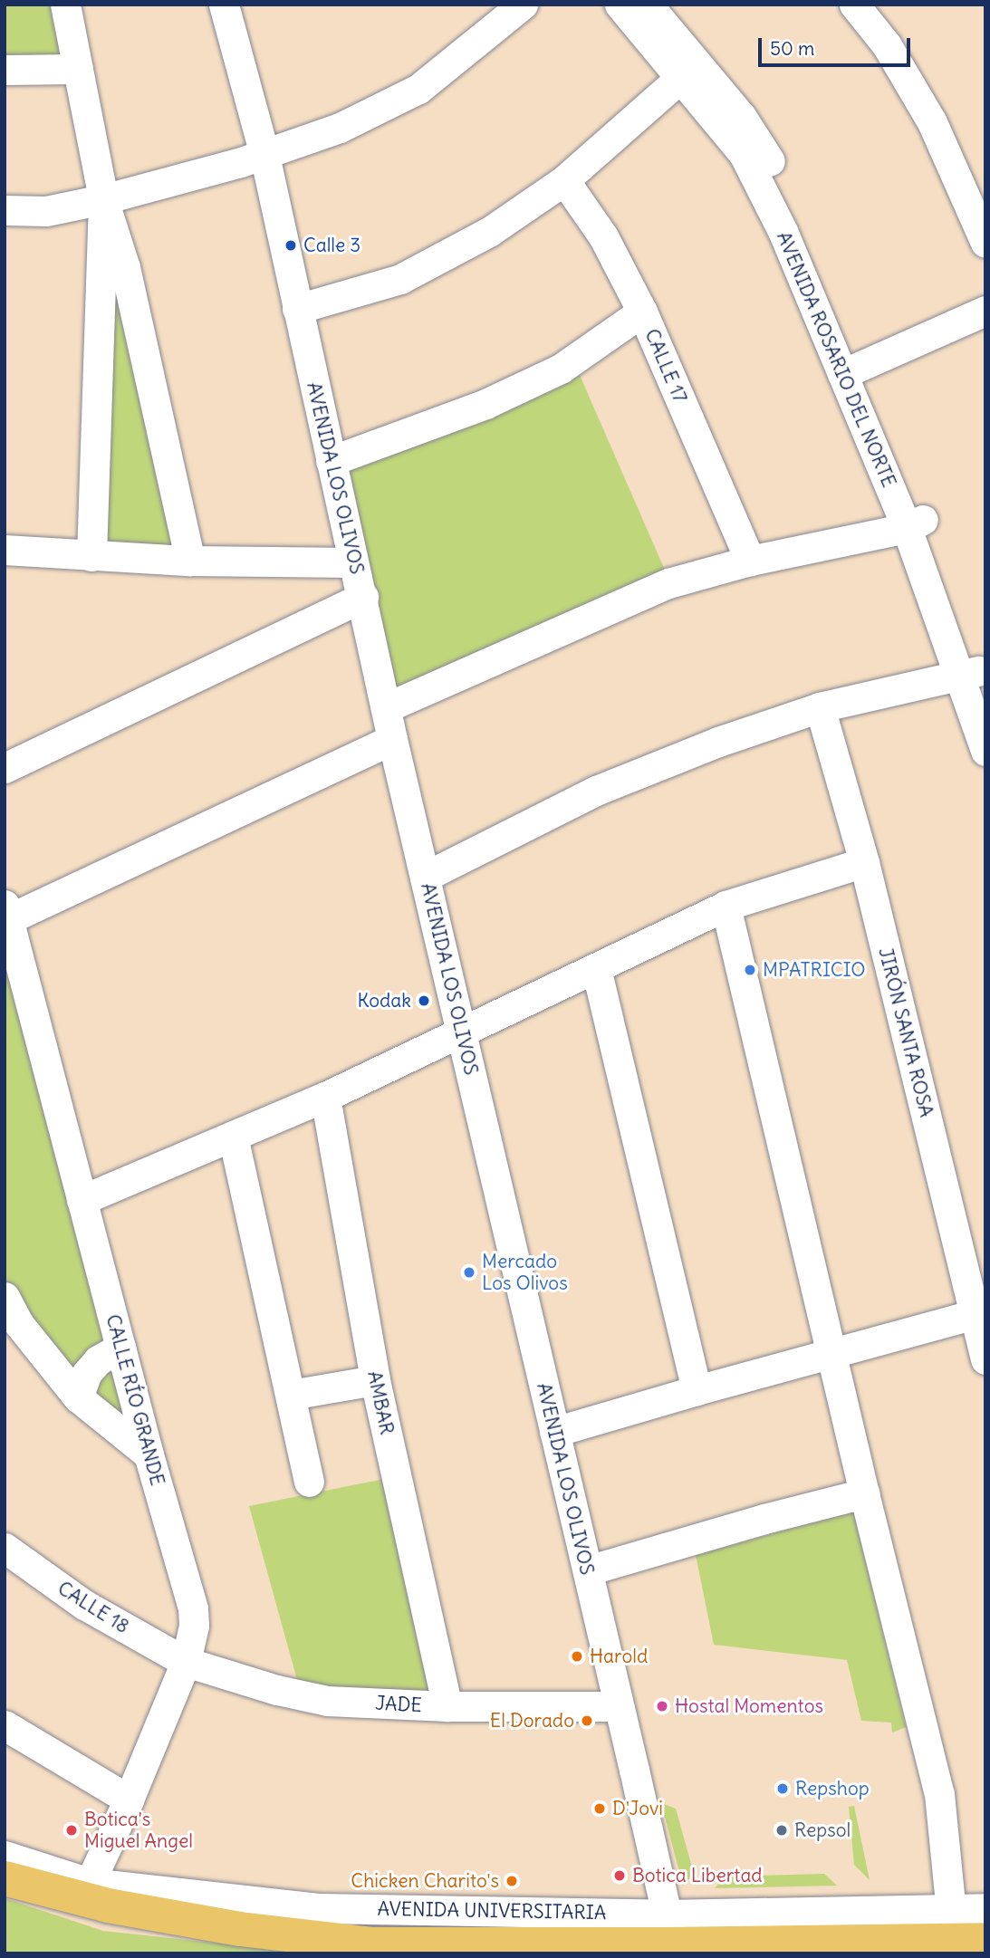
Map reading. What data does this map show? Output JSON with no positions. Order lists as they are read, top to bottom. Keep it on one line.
{"streets":{"main road":["AVENIDA UNIVERSITARIA"],"street":["AVENIDA ROSARIO DEL NORTE","CALLE 17","AVENIDA LOS OLIVOS","JIRÓN SANTA ROSA","CALLE RÍO GRANDE","AMBAR","CALLE 18","JADE"]},"crossings":[["AVENIDA LOS OLIVOS","JADE"],["AVENIDA LOS OLIVOS","AVENIDA UNIVERSITARIA"],["CALLE RÍO GRANDE","CALLE 18"],["CALLE RÍO GRANDE","JADE"],["CALLE RÍO GRANDE","AVENIDA UNIVERSITARIA"],["AMBAR","JADE"],["CALLE 18","JADE"]],"places":["Calle 3","MPATRICIO","Kodak","Mercado Los Olivos","Harold","Hostal Momentos","El Dorado","Repshop","D'Jovi","Botica's Miguel Angel","Repsol","Botica Libertad","Chicken Charito's"],"scale_bar":"50 m"}
